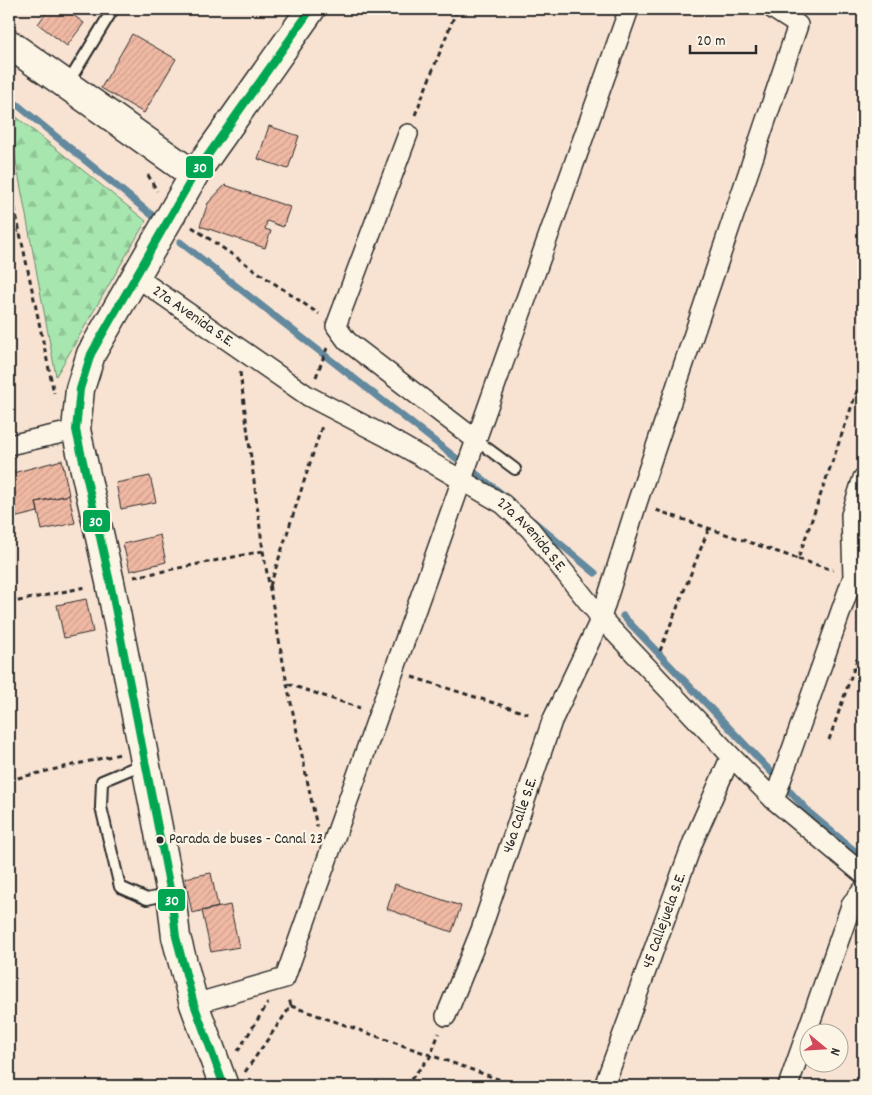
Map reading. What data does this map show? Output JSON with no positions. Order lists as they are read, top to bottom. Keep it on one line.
{"streets":{"street":["27a Avenida S.E.","46a Calle S.E.","45 Callejuela S.E."]},"crossings":[["27a Avenida S.E.","46a Calle S.E."],["27a Avenida S.E.","45 Callejuela S.E."]],"places":["Parada de buses - Canal 23"],"lines":["transit line 30"],"scale_bar":"20 m","north":"right"}
